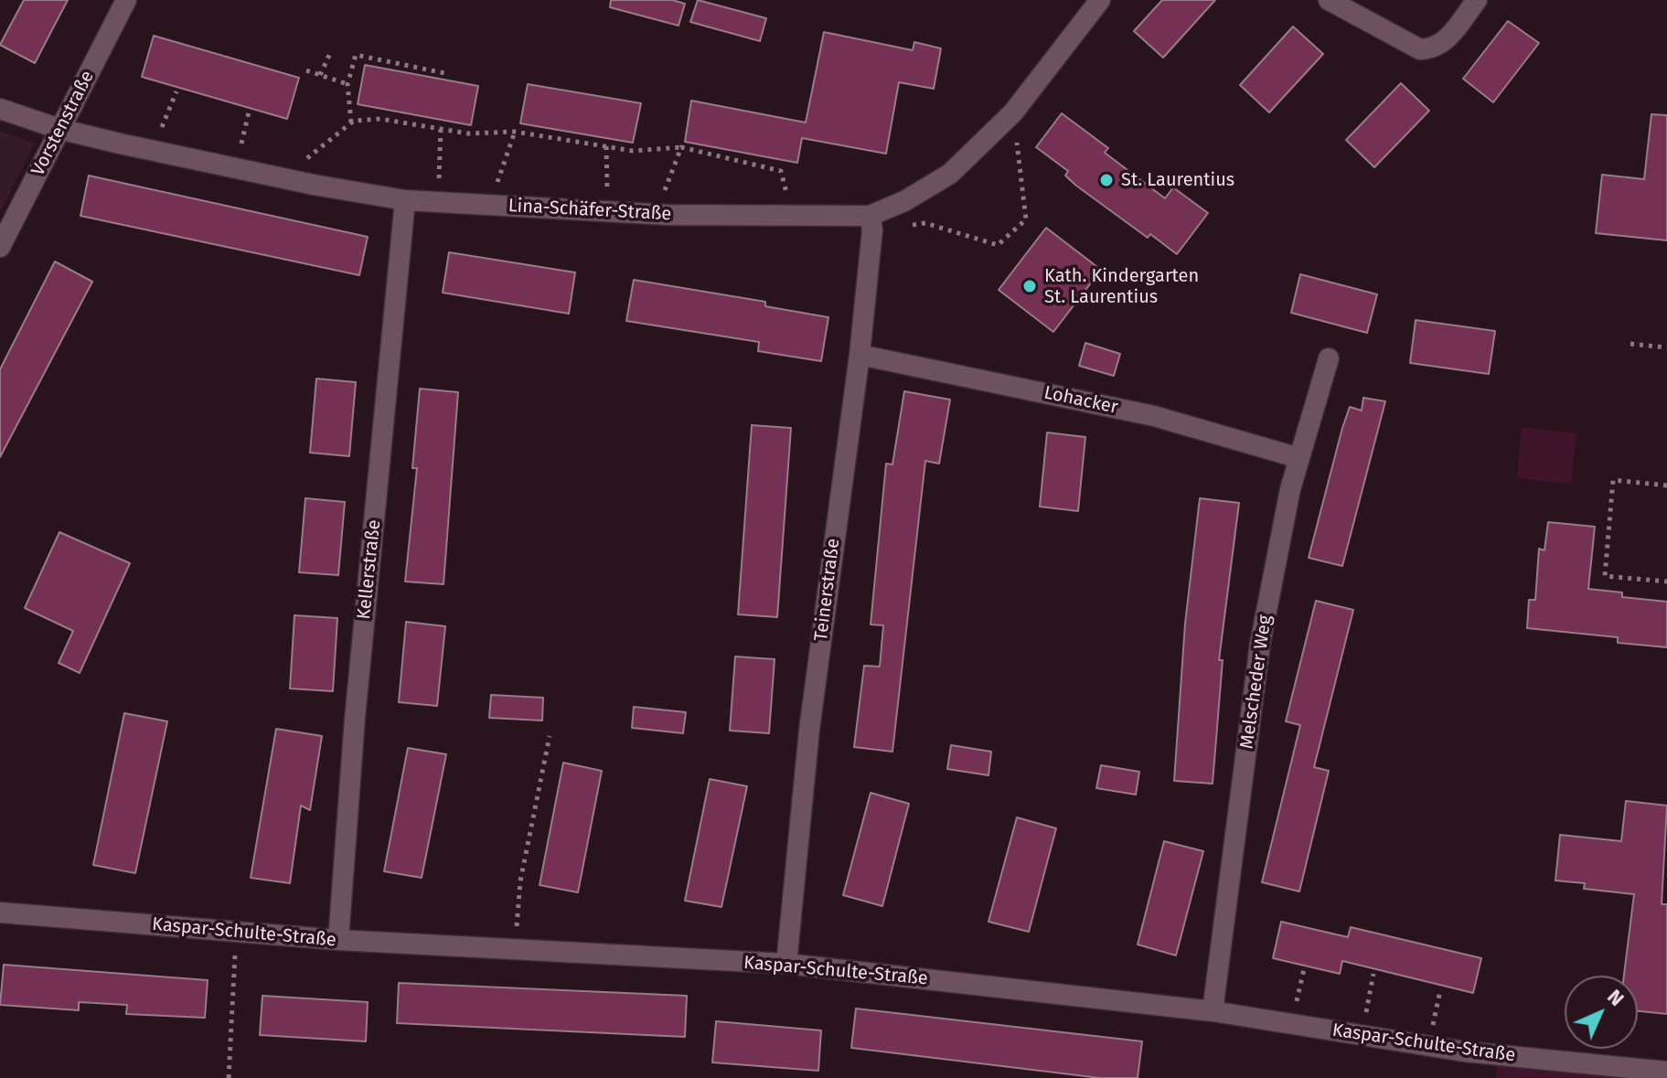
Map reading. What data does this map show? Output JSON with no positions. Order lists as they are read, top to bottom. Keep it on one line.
{"streets":{"street":["Vorstenstraße","Lina-Schäfer-Straße","Lohacker","Kellerstraße","Teinerstraße","Melscheder Weg","Kaspar-Schulte-Straße"]},"crossings":[["Vorstenstraße","Lina-Schäfer-Straße"],["Lina-Schäfer-Straße","Kellerstraße"],["Lina-Schäfer-Straße","Teinerstraße"],["Lohacker","Teinerstraße"],["Lohacker","Melscheder Weg"],["Kellerstraße","Kaspar-Schulte-Straße"],["Teinerstraße","Kaspar-Schulte-Straße"],["Melscheder Weg","Kaspar-Schulte-Straße"]],"places":["St. Laurentius","Kath. Kindergarten St. Laurentius"],"north":"top right"}
